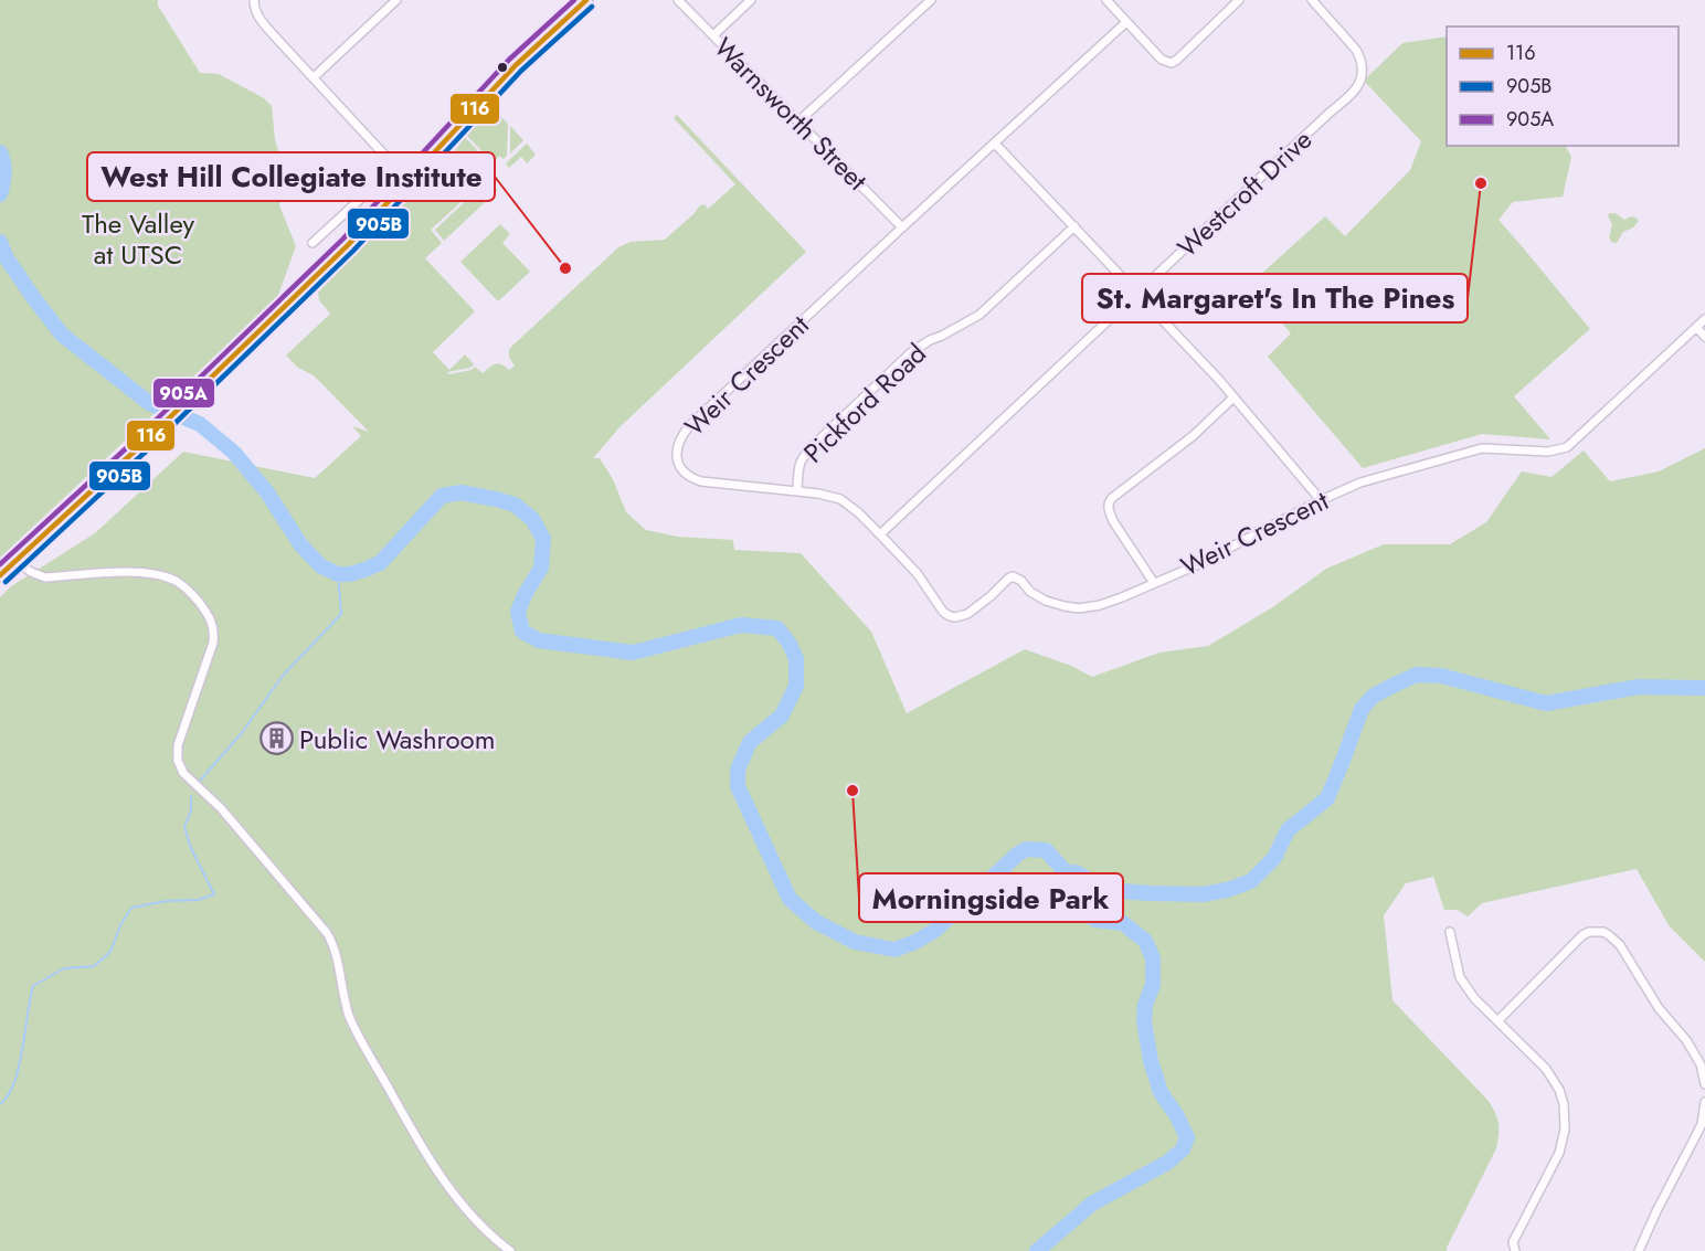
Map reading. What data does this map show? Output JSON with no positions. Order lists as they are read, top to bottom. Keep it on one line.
{"streets":{"street":["Warnsworth Street","Westcroft Drive","Weir Crescent","Pickford Road"]},"crossings":[["Warnsworth Street","Weir Crescent"],["Westcroft Drive","Weir Crescent"],["Weir Crescent","Pickford Road"]],"parks":["The Valley at UTSC"],"places":{"other":["St. Margaret's In The Pines","West Hill Collegiate Institute","Morningside Park"],"building":["Public Washroom"]},"lines":["transit line 116","transit line 905A","transit line 905B"],"legend":["116","905B","905A"]}
